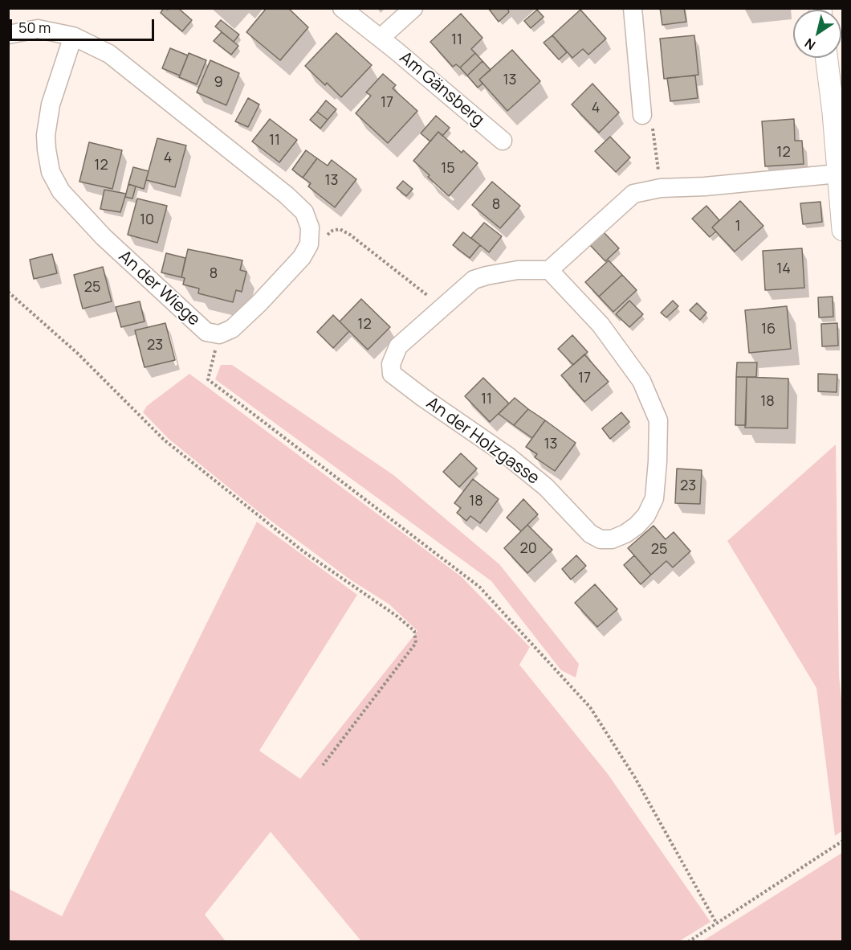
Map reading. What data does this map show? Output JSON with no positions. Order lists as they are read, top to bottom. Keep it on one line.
{"streets":{"street":["Am Gänsberg","An der Wiege","An der Holzgasse"]},"house_numbers":["11","13","9","17","4","11","12","4","12","15","13","8","10","1","14","8","25","12","16","23","17","11","18","13","23","18","20","25"],"scale_bar":"50 m","north":"bottom left"}
